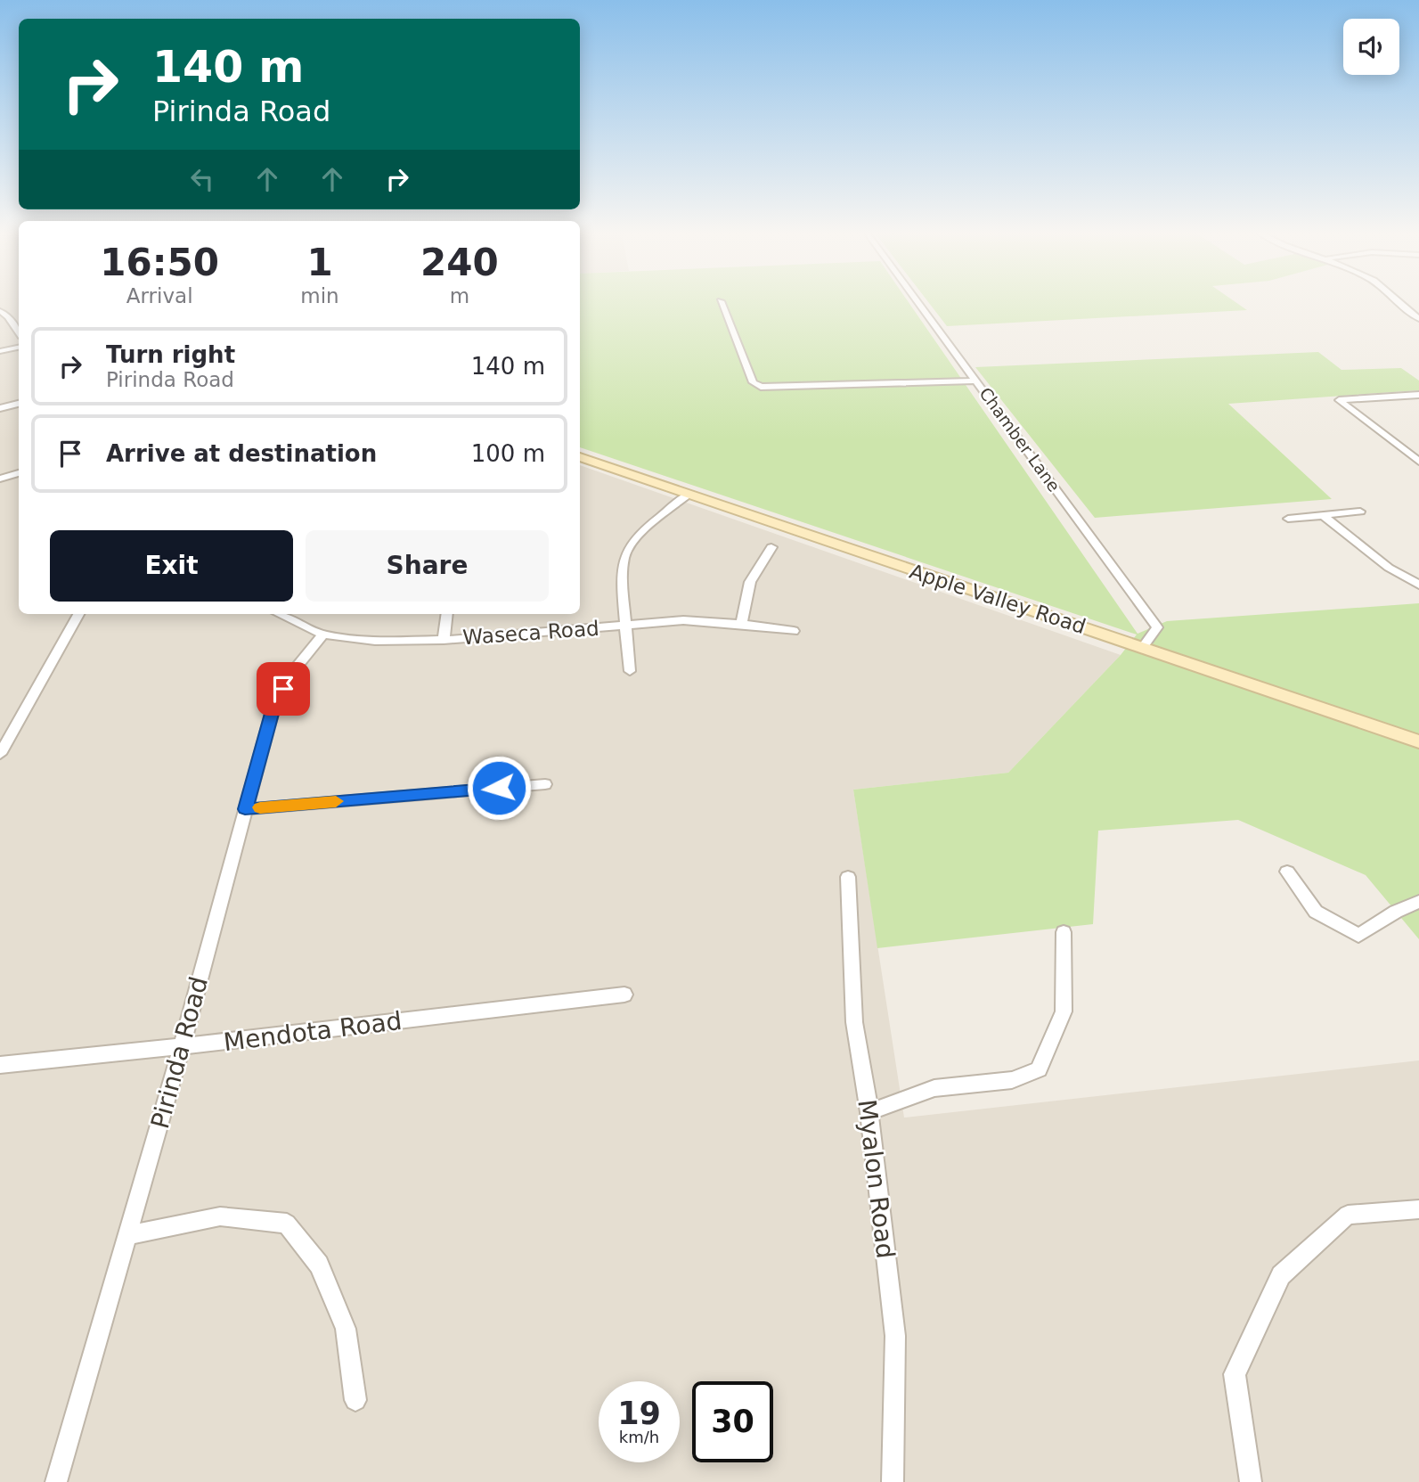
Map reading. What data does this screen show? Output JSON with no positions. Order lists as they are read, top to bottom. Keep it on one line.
{"streets":{"main road":["Apple Valley Road"],"street":["Chamber Lane","Waseca Road","Mendota Road","Pirinda Road","Myalon Road"]},"crossings":[["Chamber Lane","Apple Valley Road"],["Waseca Road","Pirinda Road"],["Mendota Road","Pirinda Road"]],"page":{"turn":["140 m","Pirinda Road"],"eta":["16:50","Arrival","1","min","240","m"],"list":[{"name":"Turn right","note":"Pirinda Road","value":"140 m"},{"name":"Arrive at destination","value":"100 m"}],"buttons":["Exit","Share"],"speed":"19 km/h","limit":"30"}}
